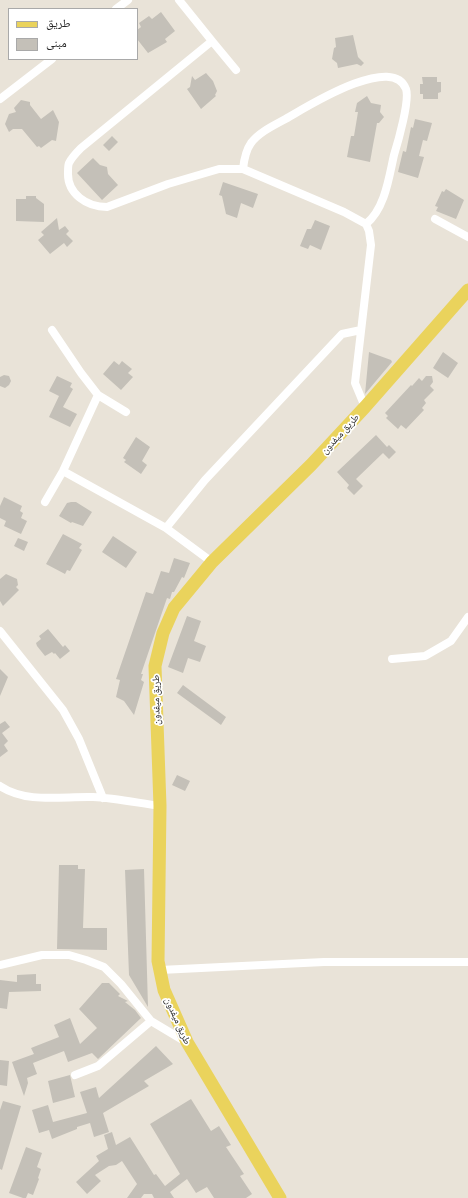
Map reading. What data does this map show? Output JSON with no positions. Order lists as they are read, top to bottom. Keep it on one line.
{"streets":{"main road":["طريق ميفدون"]},"legend":["طريق","مبنى"]}
